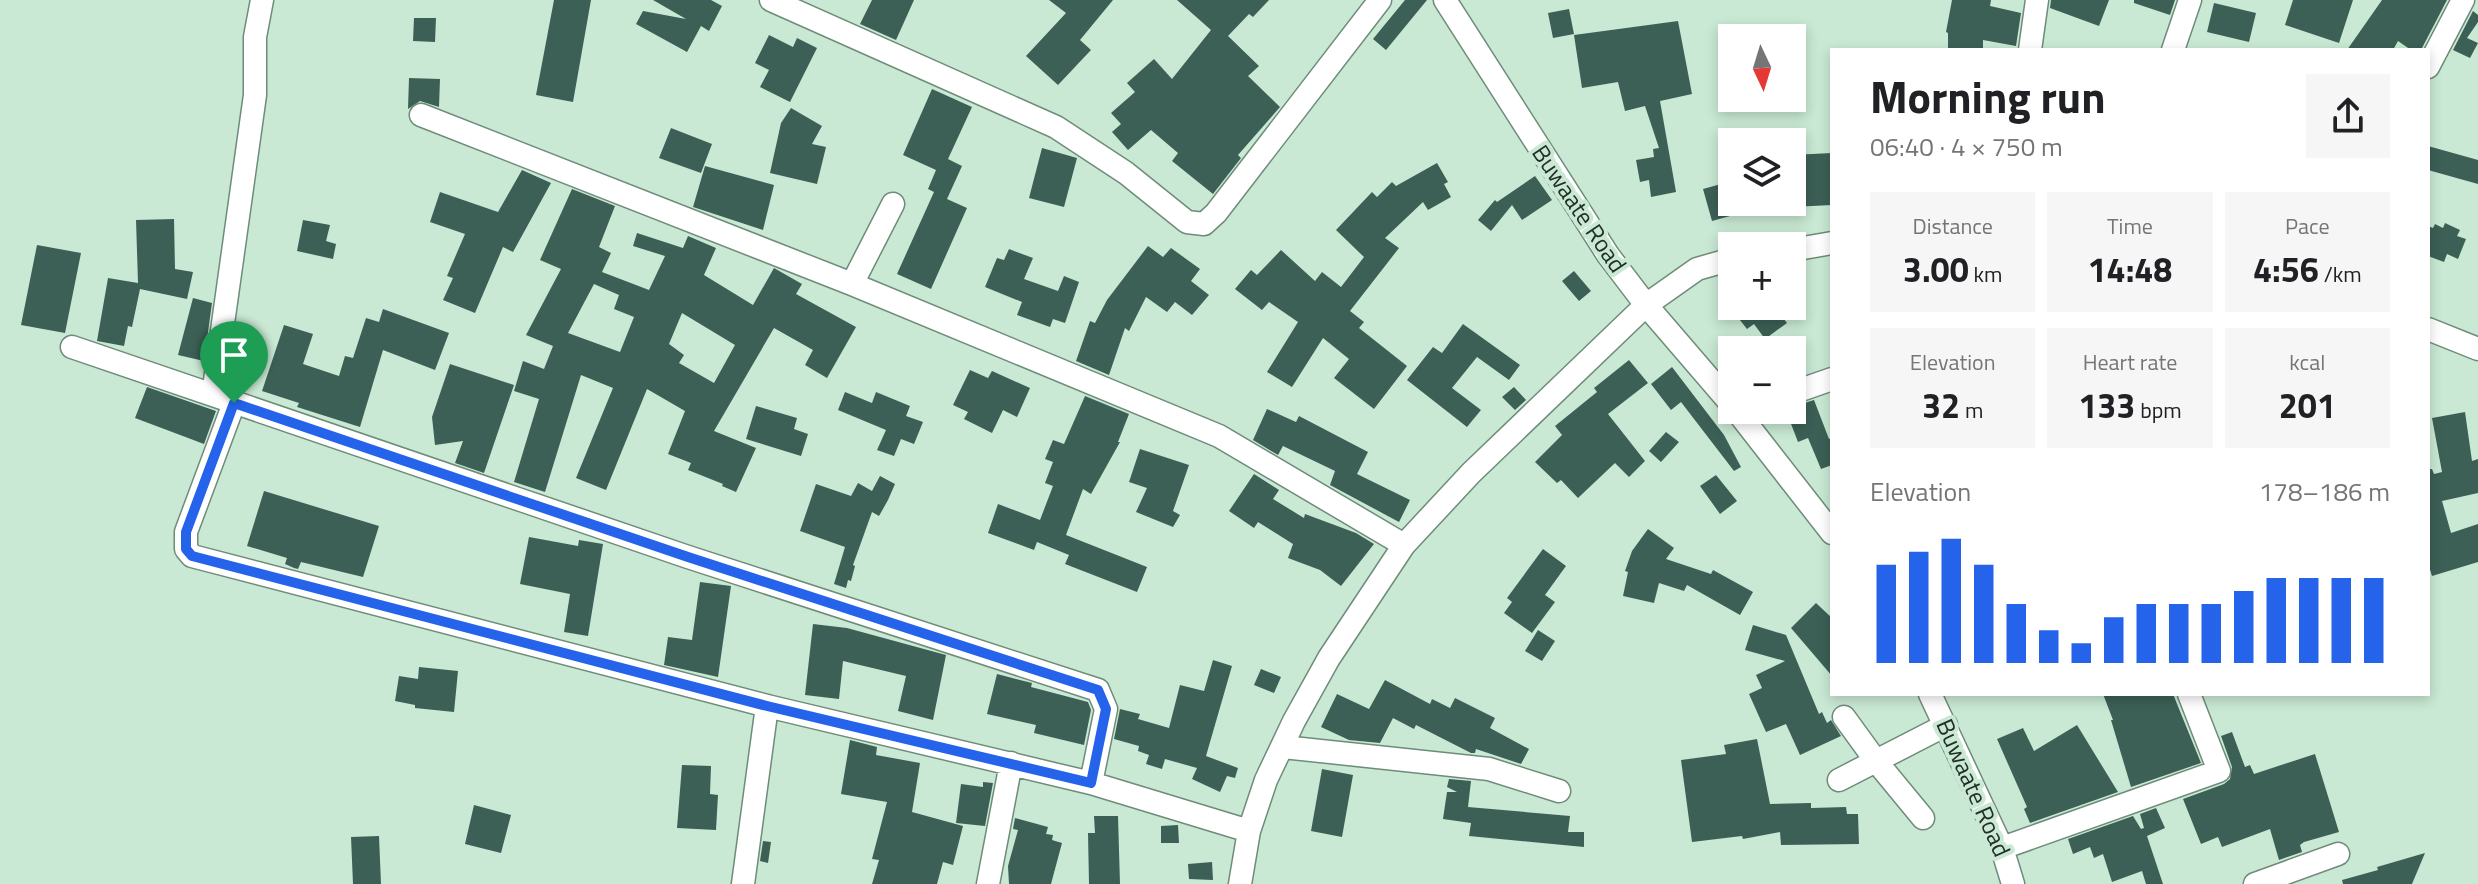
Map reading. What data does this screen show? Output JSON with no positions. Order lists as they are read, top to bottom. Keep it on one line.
{"streets":{"street":["Buwaate Road"]},"north":"bottom","page":{"map_buttons":["+","−"],"heading":["Morning run","06:40 · 4 × 750 m"],"stats":[["Distance","3.00 km"],["Time","14:48"],["Pace","4:56 /km"],["Elevation","32 m"],["Heart rate","133 bpm"],["kcal","201"]],"chart":["Elevation","178–186 m"]}}
